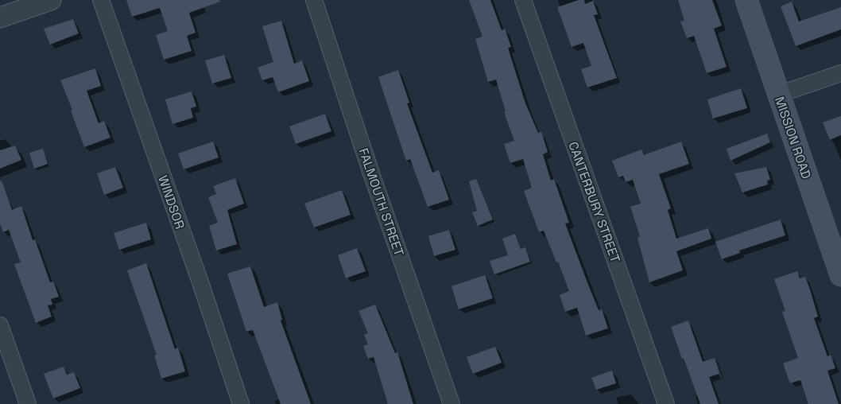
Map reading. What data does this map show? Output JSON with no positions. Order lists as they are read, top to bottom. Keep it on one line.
{"streets":{"main road":["MISSION ROAD"],"street":["WINDSOR","FALMOUTH STREET","CANTERBURY STREET"]}}
